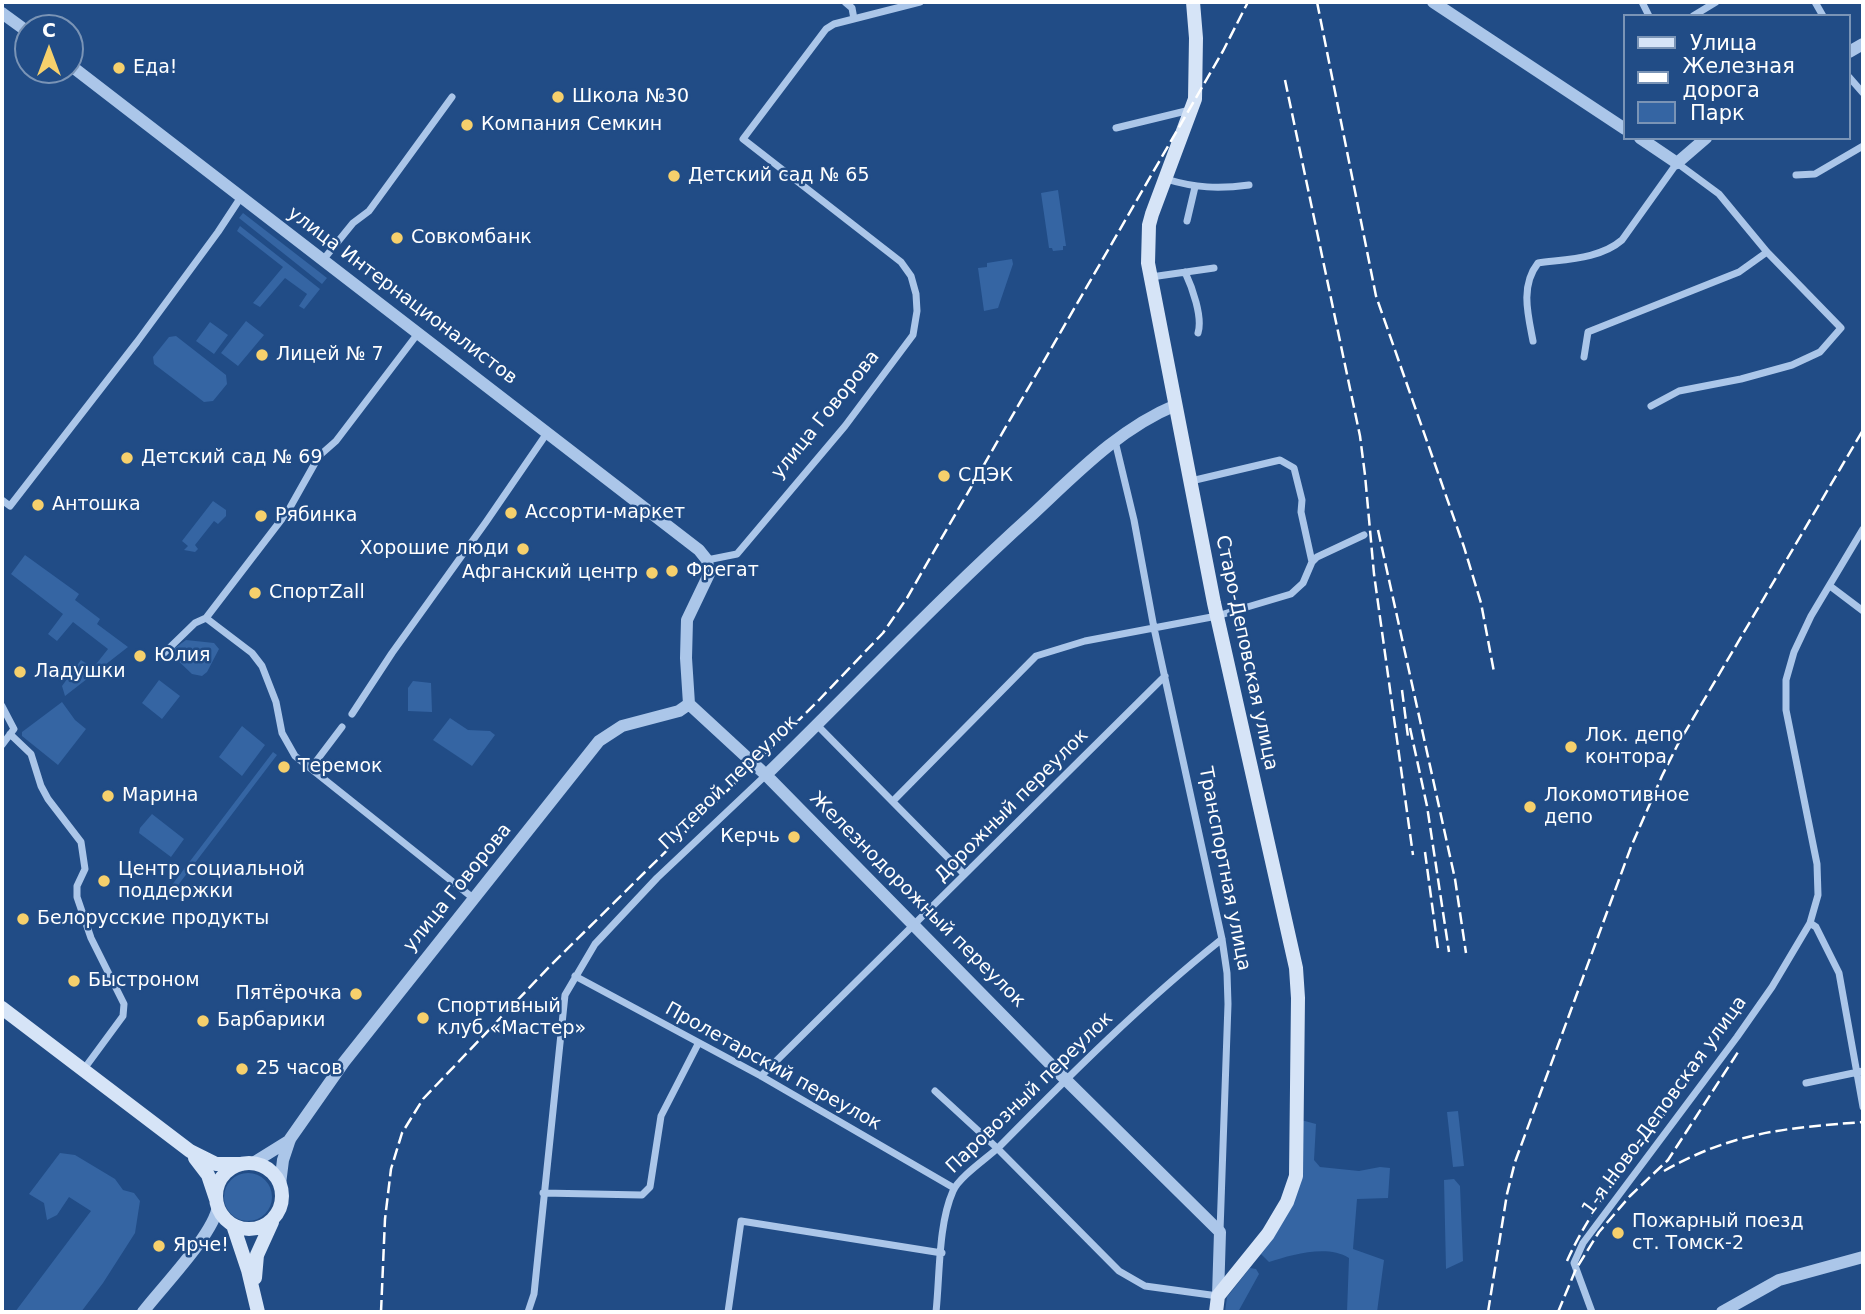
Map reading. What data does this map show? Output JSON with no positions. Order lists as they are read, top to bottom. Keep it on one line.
{"streets":{"main road":["Старо-Деповская улица","Транспортная улица"],"street":["улица Интернационалистов","улица Говорова","Путевой переулок","Дорожный переулок","Железнодорожный переулок","Пролетарский переулок","Паровозный переулок","1-я Ново-Деповская улица"]},"crossings":[["улица Интернационалистов","улица Говорова"],["улица Говорова","Железнодорожный переулок"],["Старо-Деповская улица","Путевой переулок"],["Старо-Деповская улица","Транспортная улица"],["Путевой переулок","Транспортная улица"],["Путевой переулок","Железнодорожный переулок"],["Путевой переулок","Пролетарский переулок"],["Дорожный переулок","Транспортная улица"],["Дорожный переулок","Железнодорожный переулок"],["Дорожный переулок","Пролетарский переулок"],["Транспортная улица","Железнодорожный переулок"],["Транспортная улица","Паровозный переулок"],["Железнодорожный переулок","Паровозный переулок"],["Пролетарский переулок","Паровозный переулок"]],"places":["Еда!","Школа №30","Компания Семкин","Детский сад № 65","Совкомбанк","Лицей № 7","Детский сад № 69","СДЭК","Антошка","Ассорти-маркет","Рябинка","Хорошие люди","Фрегат","Афганский центр","СпортZall","Юлия","Ладушки","Лок. депо контора","Теремок","Марина","Локомотивное депо","Керчь","Центр социальной поддержки","Белорусские продукты","Быстроном","Пятёрочка","Спортивный клуб «Мастер»","Барбарики","25 часов","Пожарный поезд ст. Томск-2","Ярче!"],"legend":["Улица","Железная дорога","Парк"],"north":"top"}
